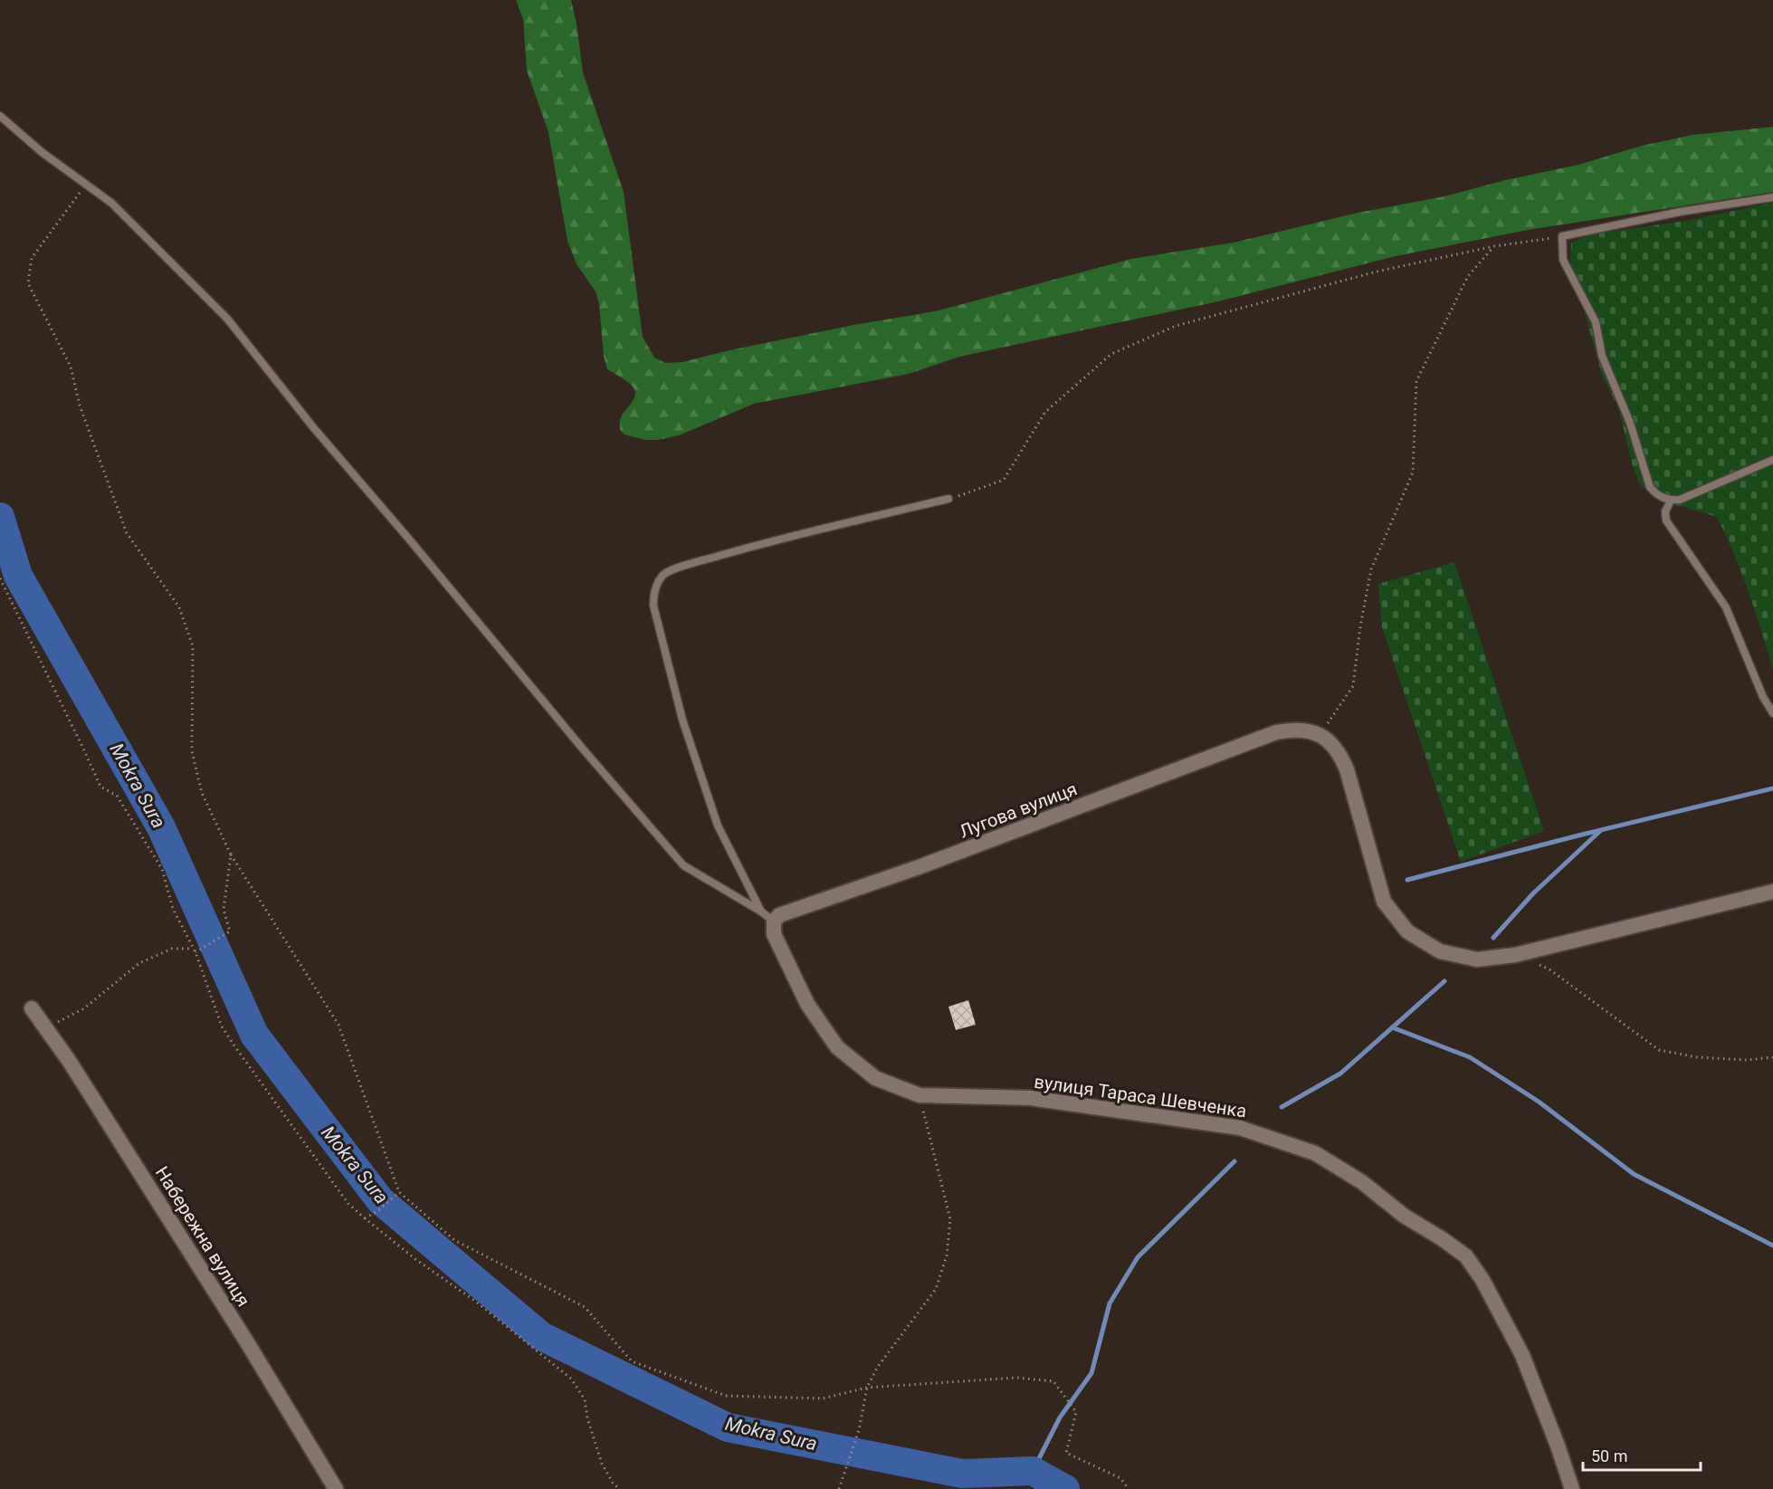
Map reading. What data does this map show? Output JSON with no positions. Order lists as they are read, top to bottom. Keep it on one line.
{"streets":{"street":["Лугова вулиця","вулиця Тараса Шевченка","Набережна вулиця"]},"crossings":[["Лугова вулиця","вулиця Тараса Шевченка"]],"water":["Mokra Sura"],"scale_bar":"50 m"}
